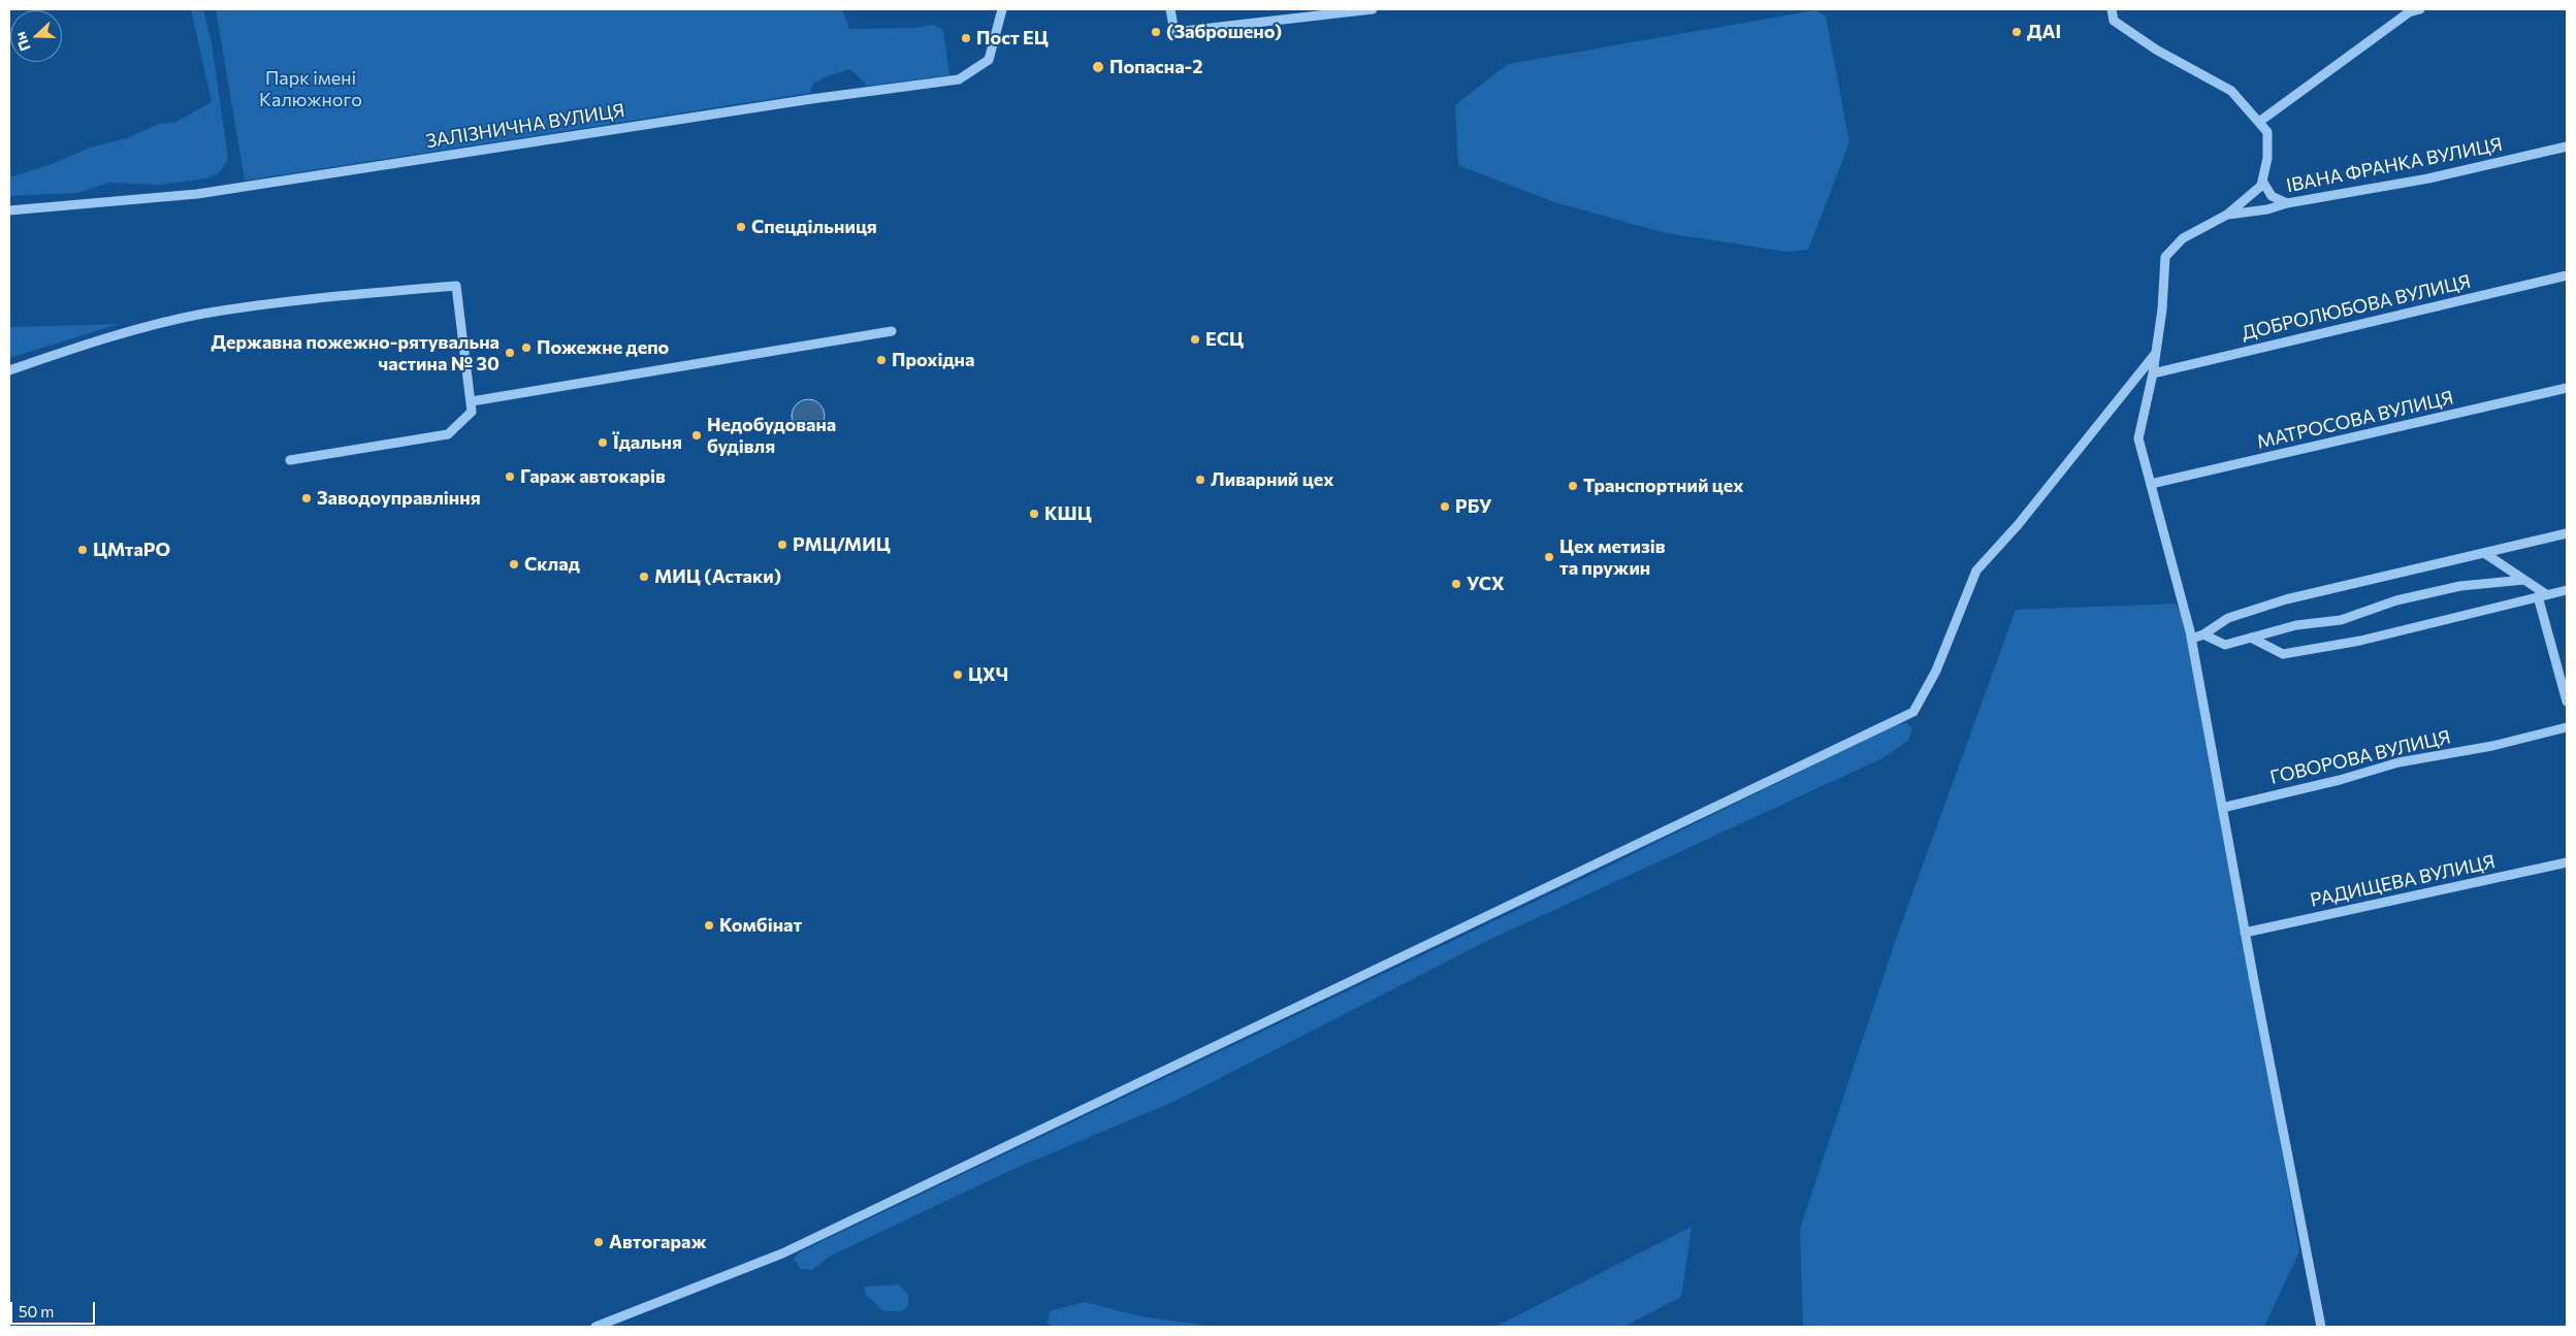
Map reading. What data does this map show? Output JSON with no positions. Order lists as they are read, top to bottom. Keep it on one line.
{"streets":{"street":["ЗАЛІЗНИЧНА ВУЛИЦЯ","ІВАНА ФРАНКА ВУЛИЦЯ","ДОБРОЛЮБОВА ВУЛИЦЯ","МАТРОСОВА ВУЛИЦЯ","ГОВОРОВА ВУЛИЦЯ","РАДИЩЕВА ВУЛИЦЯ"]},"parks":["Парк імені Калюжного"],"places":["(Заброшено)","ДАІ","Пост ЕЦ","Попасна-2","Спецдільниця","ЕСЦ","Пожежне депо","Державна пожежно-рятувальна частина № 30","Прохідна","Недобудована будівля","Їдальня","Гараж автокарів","Ливарний цех","Транспортний цех","Заводоуправління","РБУ","КШЦ","РМЦ/МИЦ","ЦМтаРО","Цех метизів та пружин","Склад","МИЦ (Астаки)","УСХ","ЦХЧ","Комбінат","Автогараж"],"scale_bar":"50 m","north":"left"}
